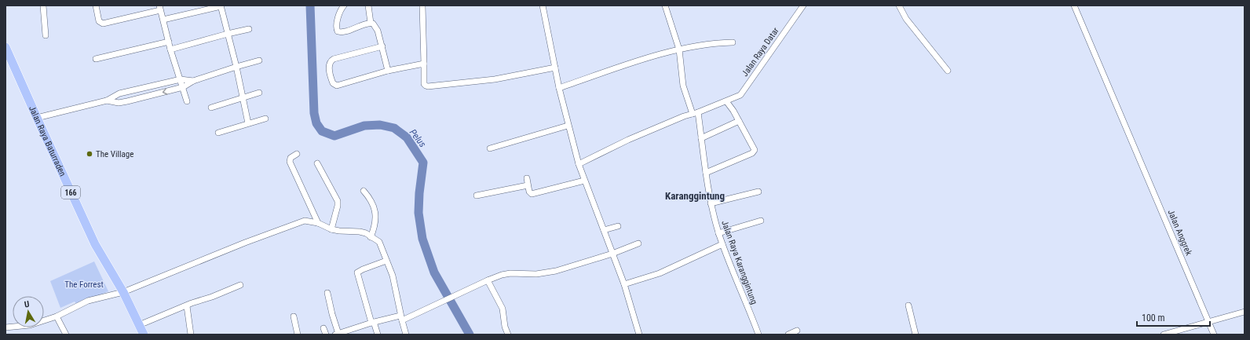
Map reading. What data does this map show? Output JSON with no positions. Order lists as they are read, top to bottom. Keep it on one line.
{"streets":{"main road":["Jalan Raya Baturraden","166"],"street":["Jalan Raya Datar","Jalan Anggrek","Jalan Raya Karanggintung"]},"districts":["Karanggintung"],"water":["Pelus"],"parks":["The Forrest"],"places":["The Village"],"scale_bar":"100 m","north":"top"}
